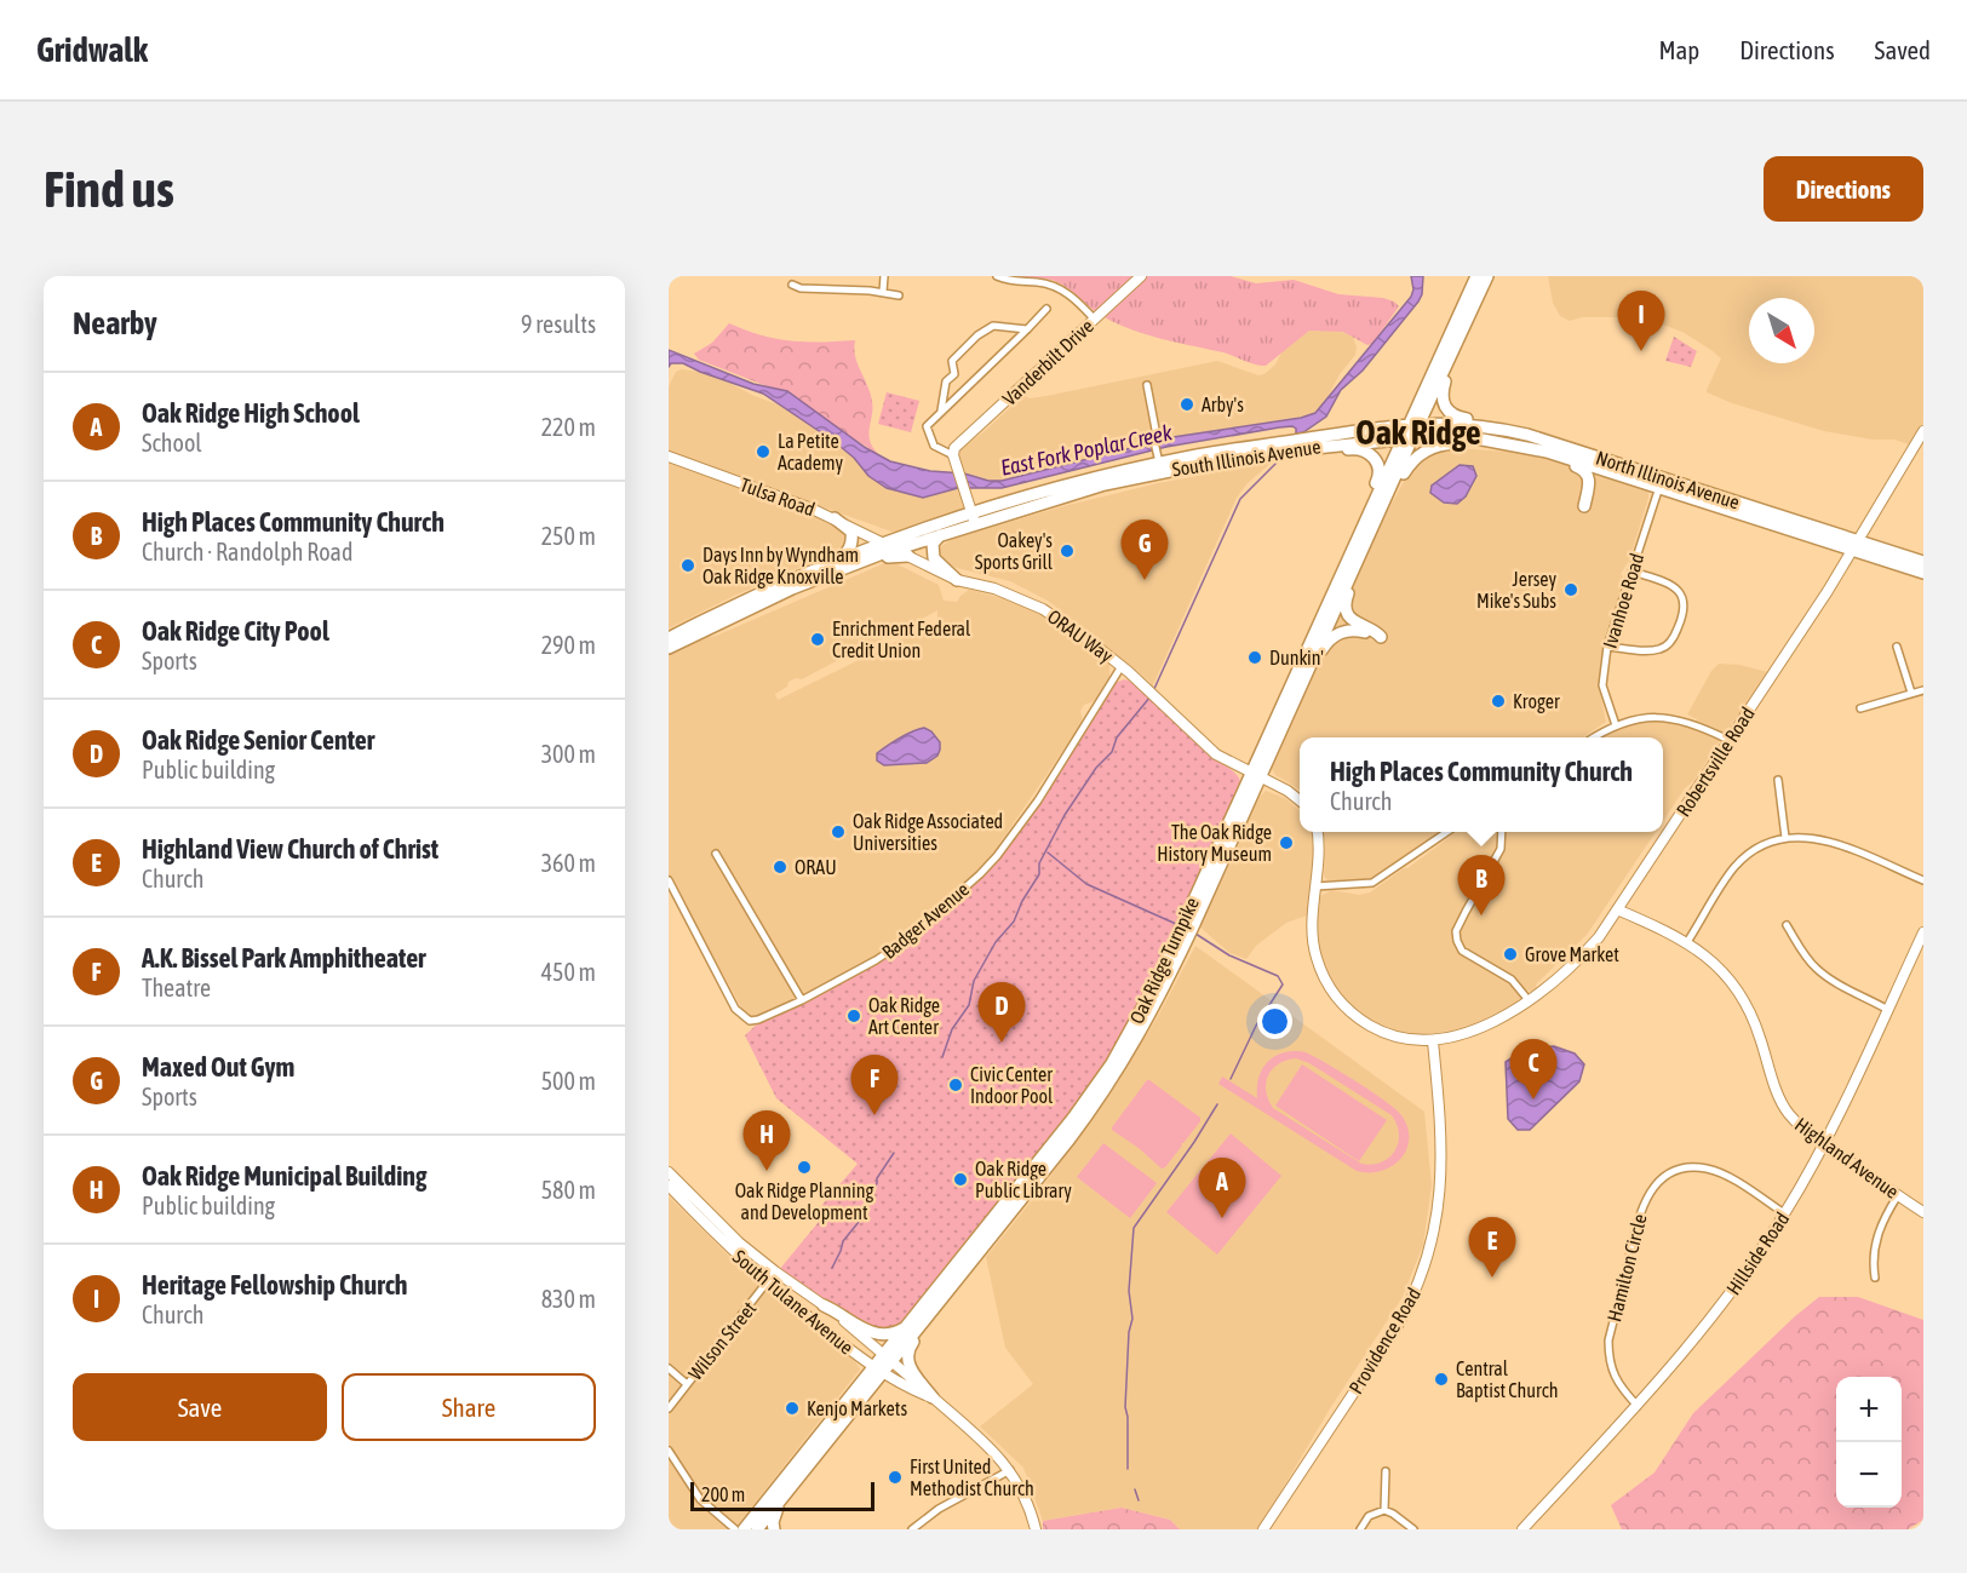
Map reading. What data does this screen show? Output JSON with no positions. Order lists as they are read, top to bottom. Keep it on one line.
{"streets":{"highway":["South Illinois Avenue","North Illinois Avenue","Oak Ridge Turnpike"],"street":["Vanderbilt Drive","Tulsa Road","Ivanhoe Road","ORAU Way","Robertsville Road","Badger Avenue","Highland Avenue","Hillside Road","Hamilton Circle","South Tulane Avenue","Wilson Street","Providence Road"]},"crossings":[["South Illinois Avenue","North Illinois Avenue"],["South Illinois Avenue","Tulsa Road"],["South Illinois Avenue","Ivanhoe Road"],["South Illinois Avenue","ORAU Way"],["South Illinois Avenue","Oak Ridge Turnpike"],["North Illinois Avenue","Ivanhoe Road"],["North Illinois Avenue","Robertsville Road"],["North Illinois Avenue","Oak Ridge Turnpike"],["Tulsa Road","ORAU Way"],["ORAU Way","Badger Avenue"],["ORAU Way","Oak Ridge Turnpike"],["Robertsville Road","Highland Avenue"],["Robertsville Road","Providence Road"],["Oak Ridge Turnpike","South Tulane Avenue"],["Highland Avenue","Hillside Road"],["Hillside Road","Hamilton Circle"],["South Tulane Avenue","Wilson Street"]],"districts":["Oak Ridge"],"water":["East Fork Poplar Creek"],"places":["Arby's","La Petite Academy","Oakey's Sports Grill","Days Inn by Wyndham Oak Ridge Knoxville","Jersey Mike's Subs","Enrichment Federal Credit Union","Dunkin'","Kroger","Oak Ridge Associated Universities","The Oak Ridge History Museum","ORAU","Grove Market","Oak Ridge Art Center","Civic Center Indoor Pool","Oak Ridge Planning and Development","Oak Ridge Public Library","Central Baptist Church","Kenjo Markets","First United Methodist Church"],"scale_bar":"200 m","north":"bottom right","page":{"header":"Gridwalk","nav":["Map","Directions","Saved"],"buttons":["Directions",["Save","Share"]],"title":"Find us","heading":["Nearby","9 results"],"pins":["I","G","B","D","C","F","H","A","E"],"list":[{"mark":"A","name":"Oak Ridge High School","note":"School","value":"220 m"},{"mark":"B","name":"High Places Community Church","note":"Church · Randolph Road","value":"250 m"},{"mark":"C","name":"Oak Ridge City Pool","note":"Sports","value":"290 m"},{"mark":"D","name":"Oak Ridge Senior Center","note":"Public building","value":"300 m"},{"mark":"E","name":"Highland View Church of Christ","note":"Church","value":"360 m"},{"mark":"F","name":"A.K. Bissel Park Amphitheater","note":"Theatre","value":"450 m"},{"mark":"G","name":"Maxed Out Gym","note":"Sports","value":"500 m"},{"mark":"H","name":"Oak Ridge Municipal Building","note":"Public building","value":"580 m"},{"mark":"I","name":"Heritage Fellowship Church","note":"Church","value":"830 m"}],"popup":["High Places Community Church","Church"],"map_buttons":["+","−"],"scale":"200 m"}}
